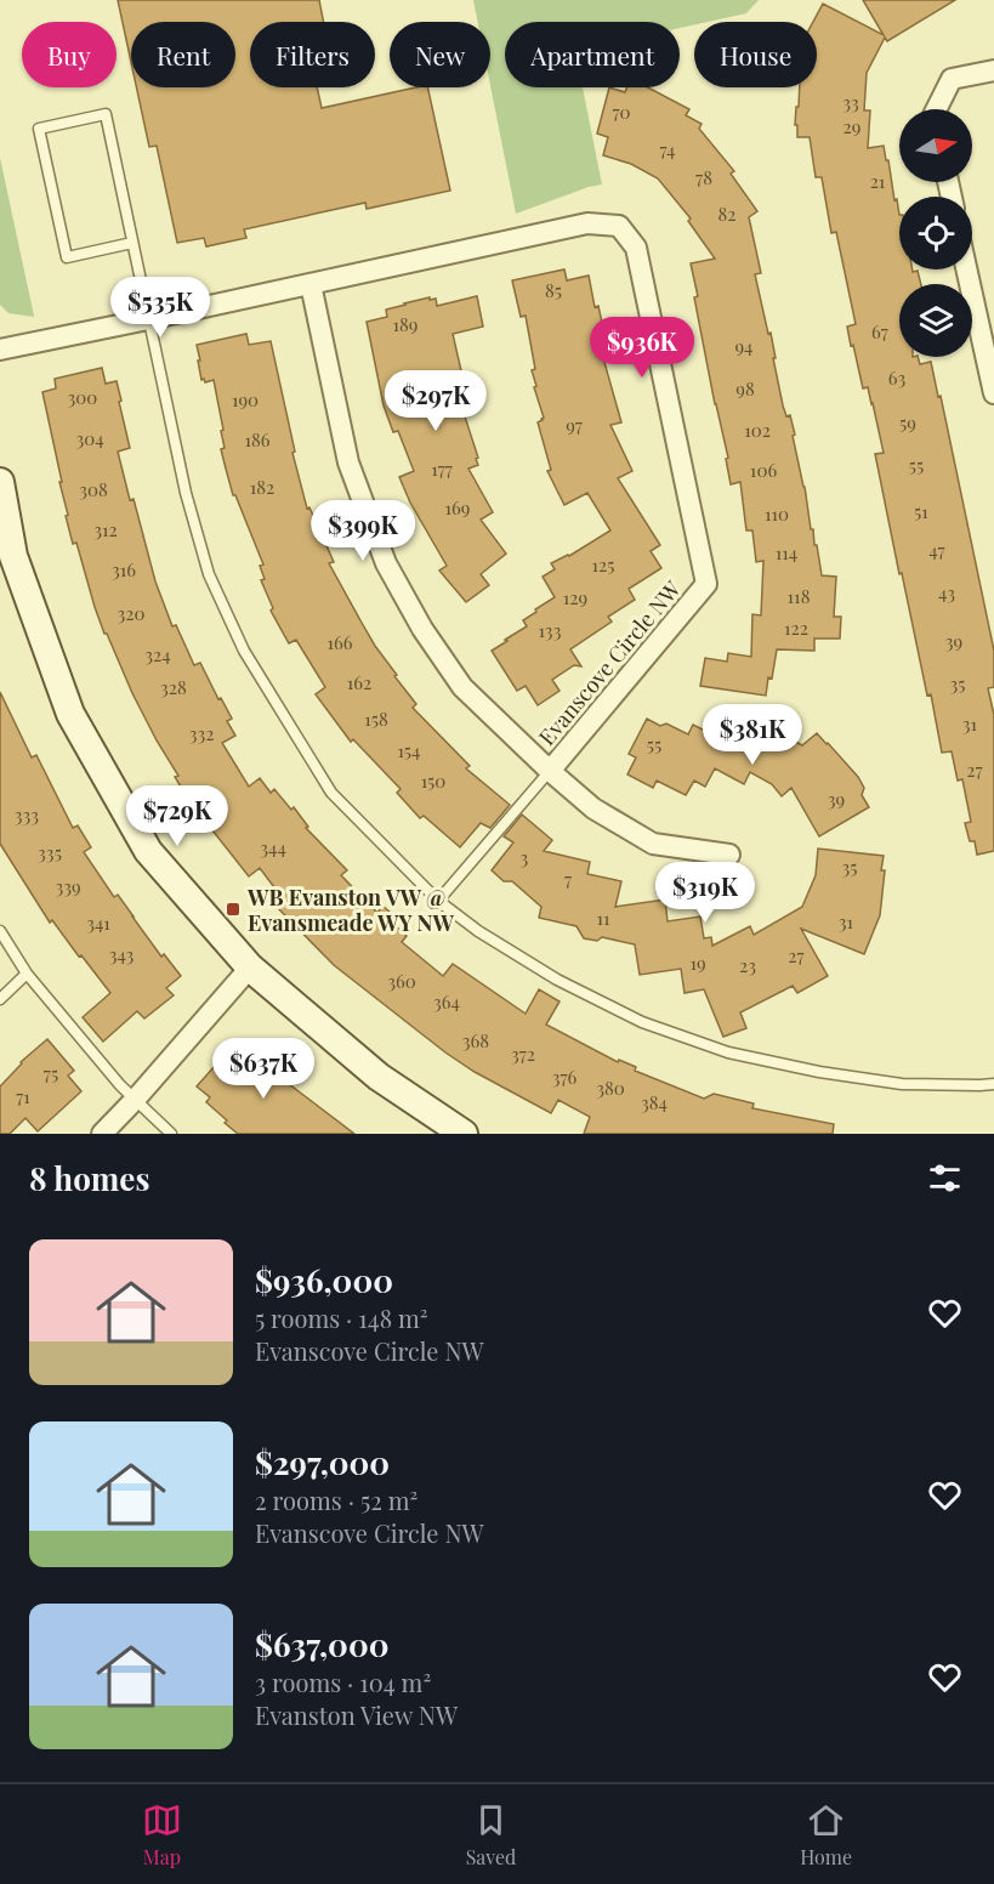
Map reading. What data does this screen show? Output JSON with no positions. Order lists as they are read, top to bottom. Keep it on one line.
{"streets":{"street":["Evanscove Circle NW"]},"places":{"transit":["WB Evanston VW @ Evansmeade WY NW"]},"house_numbers":["33","70","29","74","78","21","82","85","189","67","94","63","98","300","190","59","97","102","304","186","55","177","106","182","308","169","51","110","312","47","114","125","316","43","118","129","320","122","133","39","166","324","162","35","328","158","31","332","55","154","27","150","39","333","344","335","3","35","7","339","11","31","341","343","27","19","23","360","364","368","372","75","376","380","71","384"],"north":"right","page":{"chip":["Buy","Rent","Filters","New","Apartment","House"],"price":["$535K","$936K","$297K","$399K","$381K","$729K","$319K","$637K"],"heading":"8 homes","list":[{"name":"$936,000","note":"5 rooms · 148 m² · Evanscove Circle NW"},{"name":"$297,000","note":"2 rooms · 52 m² · Evanscove Circle NW"},{"name":"$637,000","note":"3 rooms · 104 m² · Evanston View NW"}],"tabs":["Map","Saved","Home"]}}
